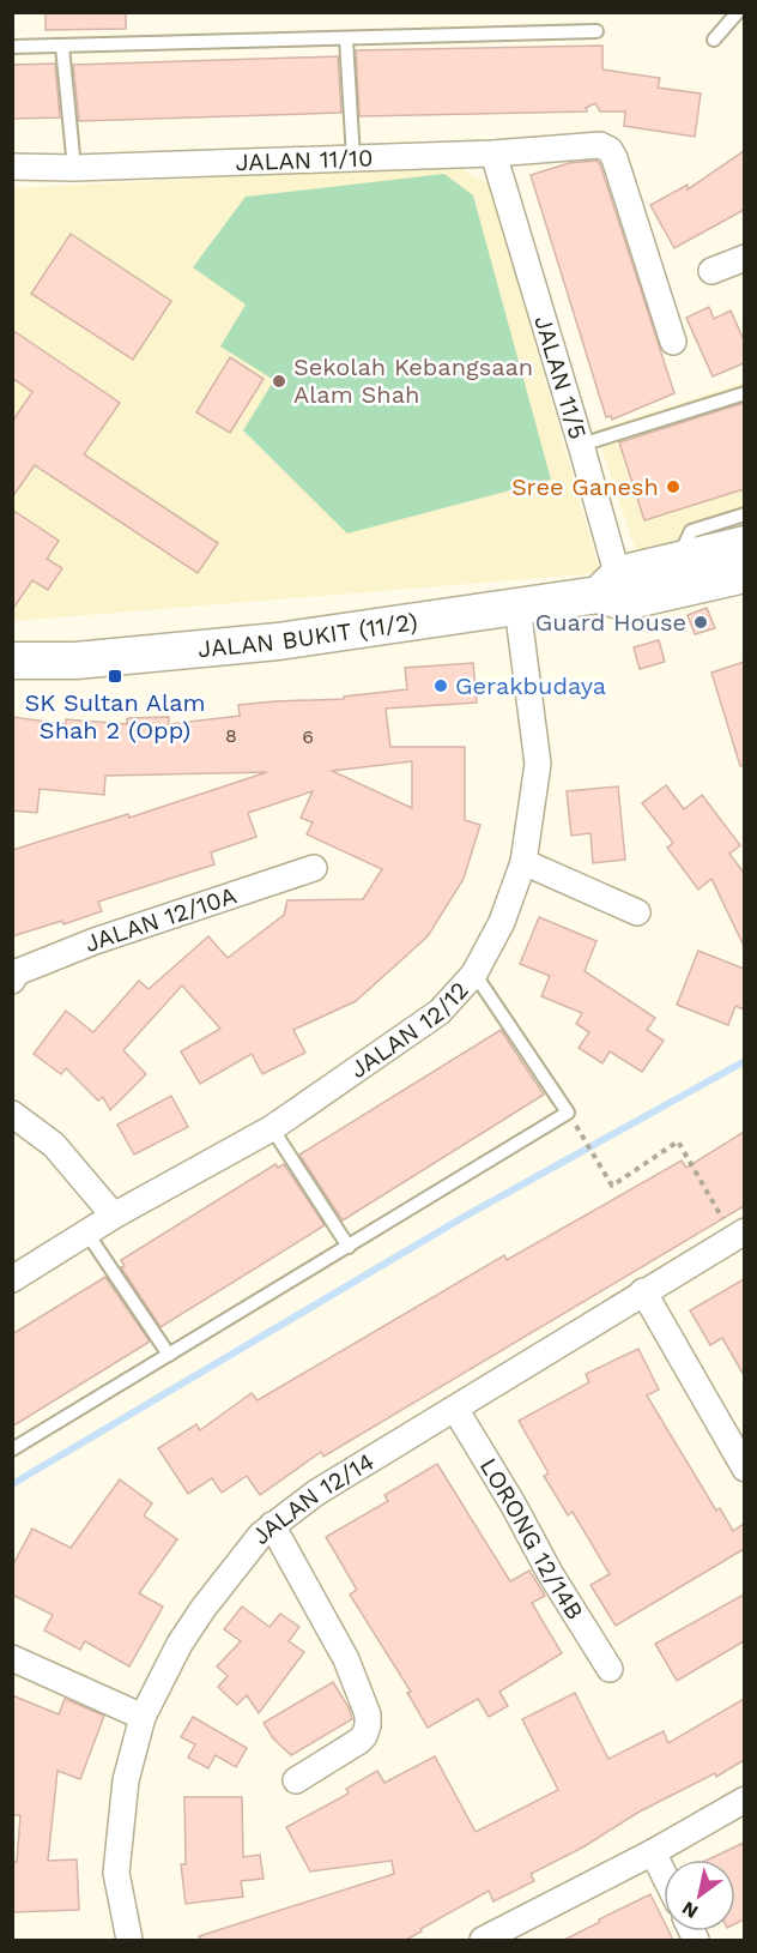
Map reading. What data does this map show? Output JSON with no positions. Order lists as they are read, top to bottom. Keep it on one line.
{"streets":{"street":["JALAN 11/10","JALAN 11/5","JALAN BUKIT (11/2)","JALAN 12/10A","JALAN 12/12","JALAN 12/14","LORONG 12/14B"]},"crossings":[["JALAN 11/10","JALAN 11/5"],["JALAN 11/5","JALAN BUKIT (11/2)"],["JALAN BUKIT (11/2)","JALAN 12/12"],["JALAN 12/14","LORONG 12/14B"]],"places":{"other":["Sekolah Kebangsaan Alam Shah","Sree Ganesh","Guard House","Gerakbudaya"],"transit":["SK Sultan Alam Shah 2 (Opp)"]},"house_numbers":["8","6"],"north":"bottom left"}
